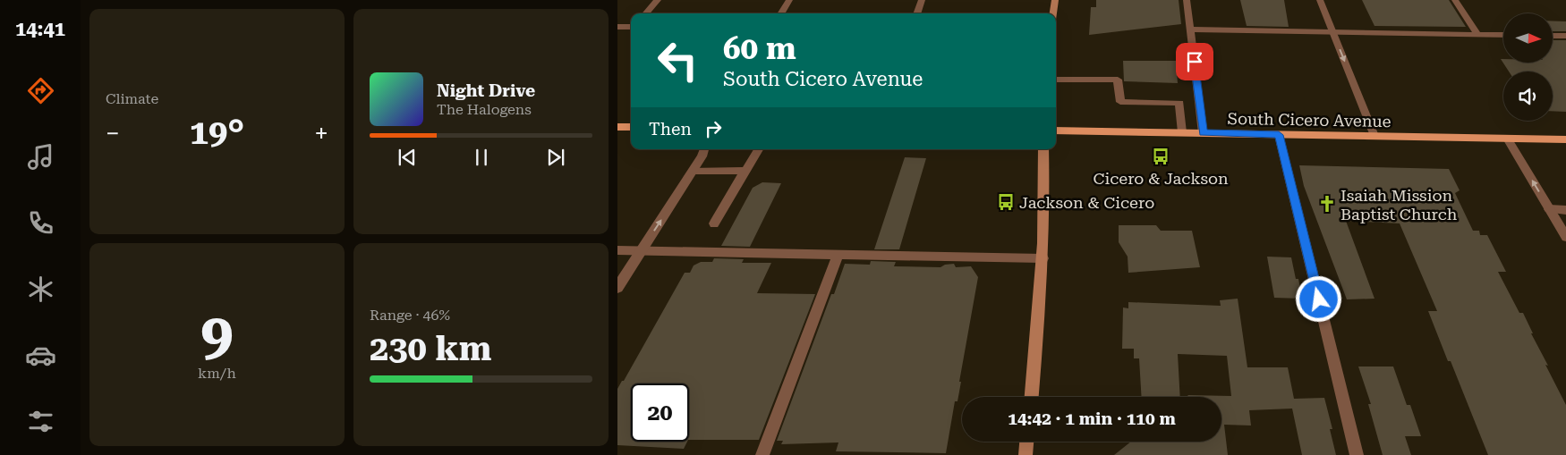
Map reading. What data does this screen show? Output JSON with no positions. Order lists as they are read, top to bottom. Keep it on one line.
{"streets":{"main road":["South Cicero Avenue"]},"places":{"bus stop":["Cicero & Jackson","Jackson & Cicero"],"church":["Isaiah Mission Baptist Church"]},"north":"right","page":{"tabs":"14:41","tile":["Climate",["9","km/h"],["Range · 46%","230 km"]],"turn":["60 m","South Cicero Avenue"],"song":["Night Drive","The Halogens"],"then":"Then","heat":["−","19°","+"],"limit":"20","trip":"14:42 · 1 min · 110 m"}}
